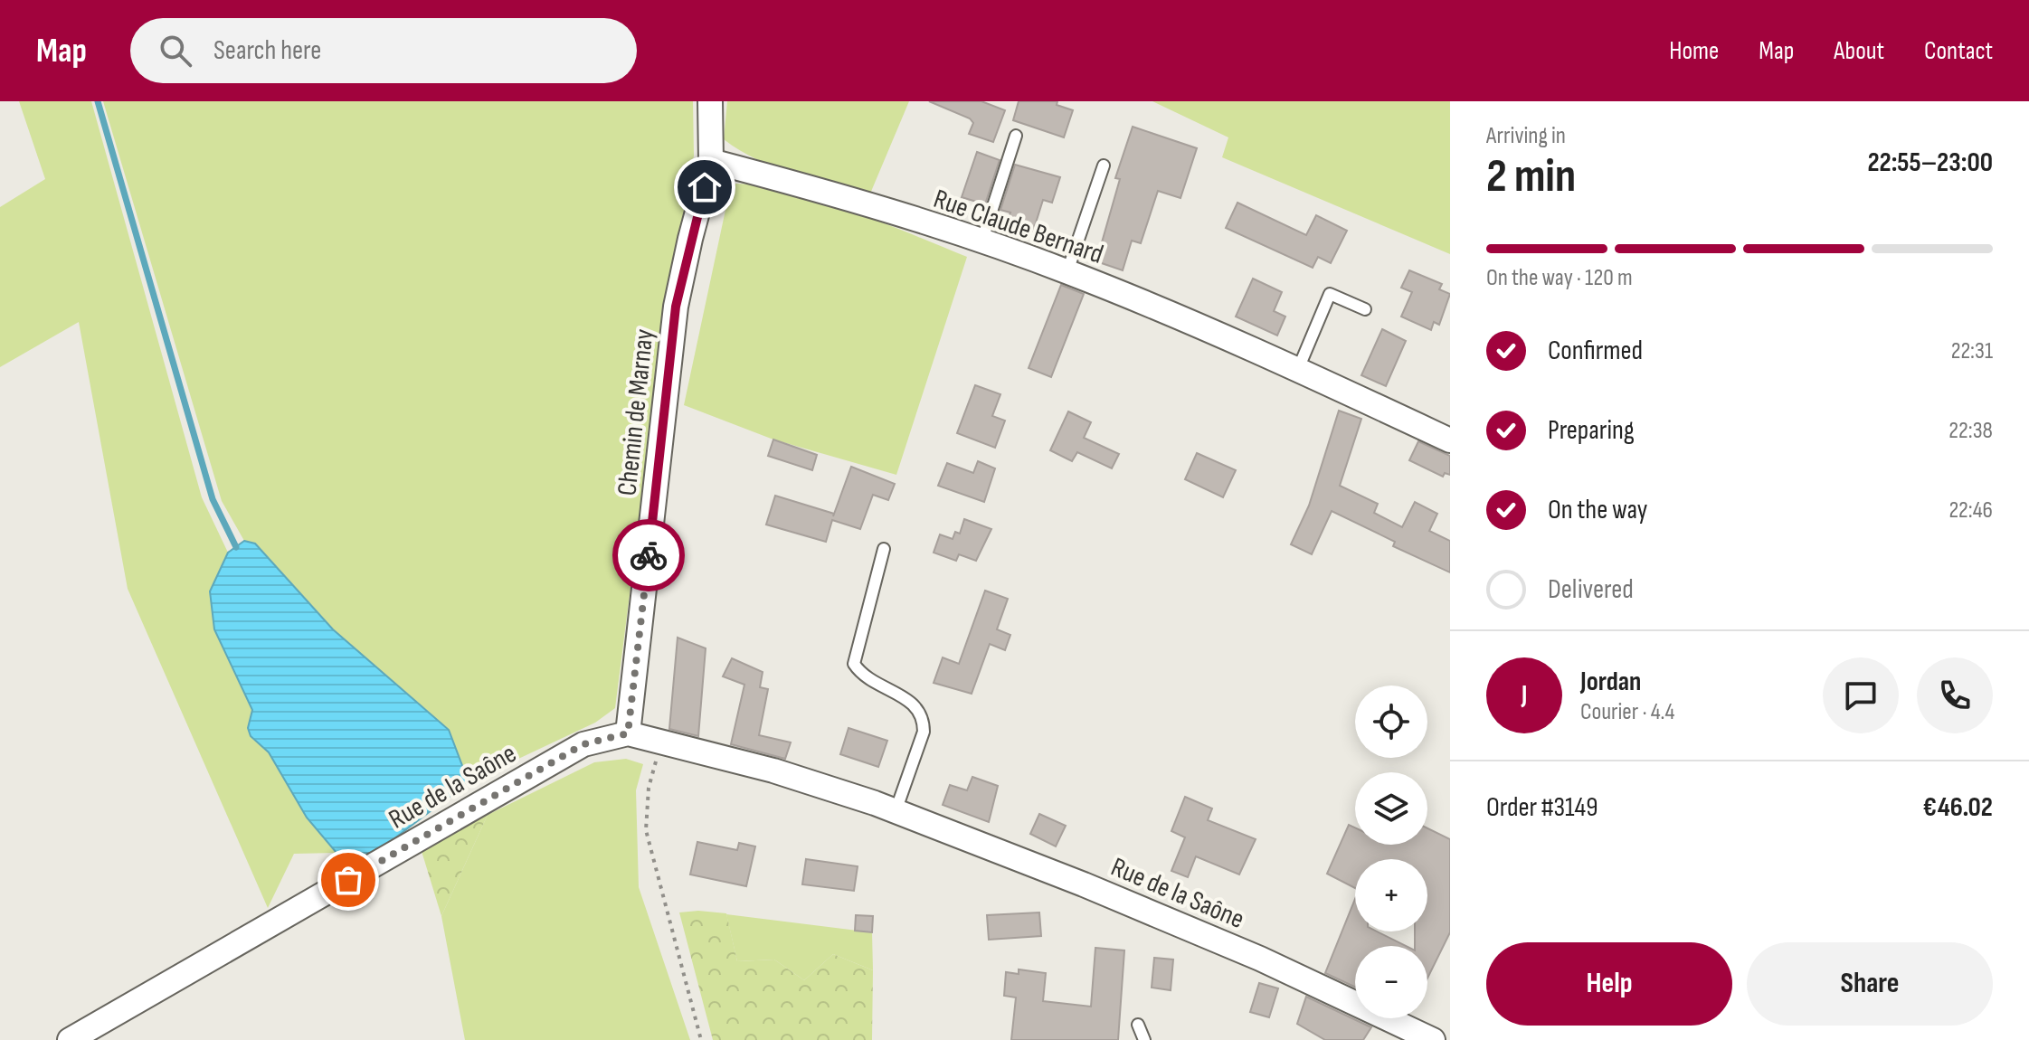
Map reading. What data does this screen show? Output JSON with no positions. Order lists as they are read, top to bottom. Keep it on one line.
{"streets":{"street":["Rue Claude Bernard","Chemin de Marnay","Rue de la Saône"]},"crossings":[["Rue Claude Bernard","Chemin de Marnay"],["Chemin de Marnay","Rue de la Saône"]],"page":{"header":"Map","search":"Search here","nav":["Home","Map","About","Contact"],"heading":["2 min","Arriving in","22:55–23:00"],"panel":["Jordan","Courier · 4.4","Order #3149","€46.02"],"bar":"On the way · 120 m","list":[["Confirmed","22:31"],["Preparing","22:38"],["On the way","22:46"],"Delivered"],"round":"J","map_buttons":["+","−"],"buttons":["Help","Share"]}}
